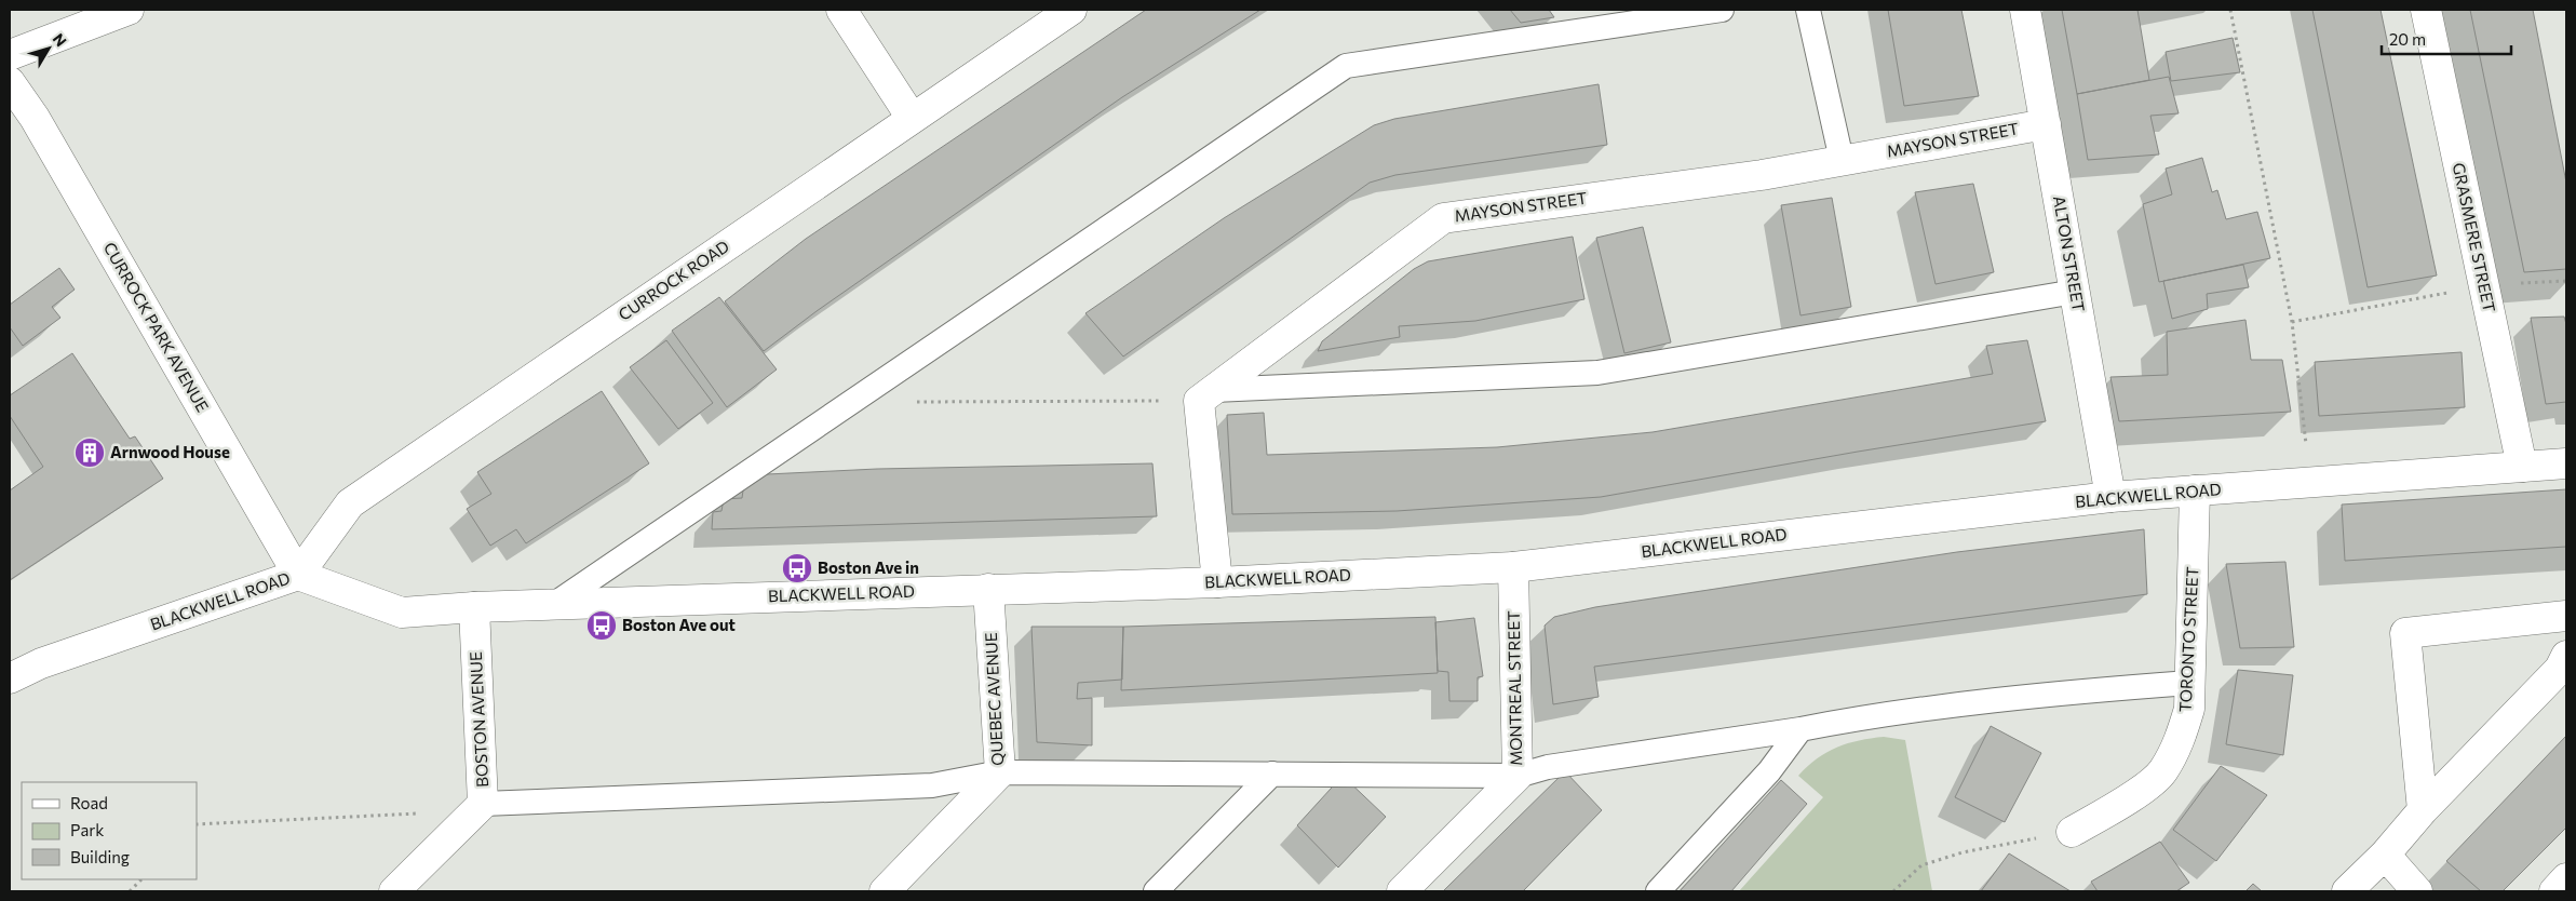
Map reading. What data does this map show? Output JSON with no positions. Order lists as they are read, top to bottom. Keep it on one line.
{"streets":{"street":["MAYSON STREET","GRASMERE STREET","ALTON STREET","CURROCK ROAD","CURROCK PARK AVENUE","BLACKWELL ROAD","TORONTO STREET","MONTREAL STREET","QUEBEC AVENUE","BOSTON AVENUE"]},"crossings":[["MAYSON STREET","ALTON STREET"],["GRASMERE STREET","BLACKWELL ROAD"],["ALTON STREET","BLACKWELL ROAD"],["CURROCK ROAD","CURROCK PARK AVENUE"],["CURROCK ROAD","BLACKWELL ROAD"],["CURROCK PARK AVENUE","BLACKWELL ROAD"],["BLACKWELL ROAD","TORONTO STREET"],["BLACKWELL ROAD","MONTREAL STREET"],["BLACKWELL ROAD","QUEBEC AVENUE"],["BLACKWELL ROAD","BOSTON AVENUE"]],"places":{"building":["Arnwood House"],"bus stop":["Boston Ave in","Boston Ave out"]},"legend":["Road","Park","Building"],"scale_bar":"20 m","north":"top right"}
